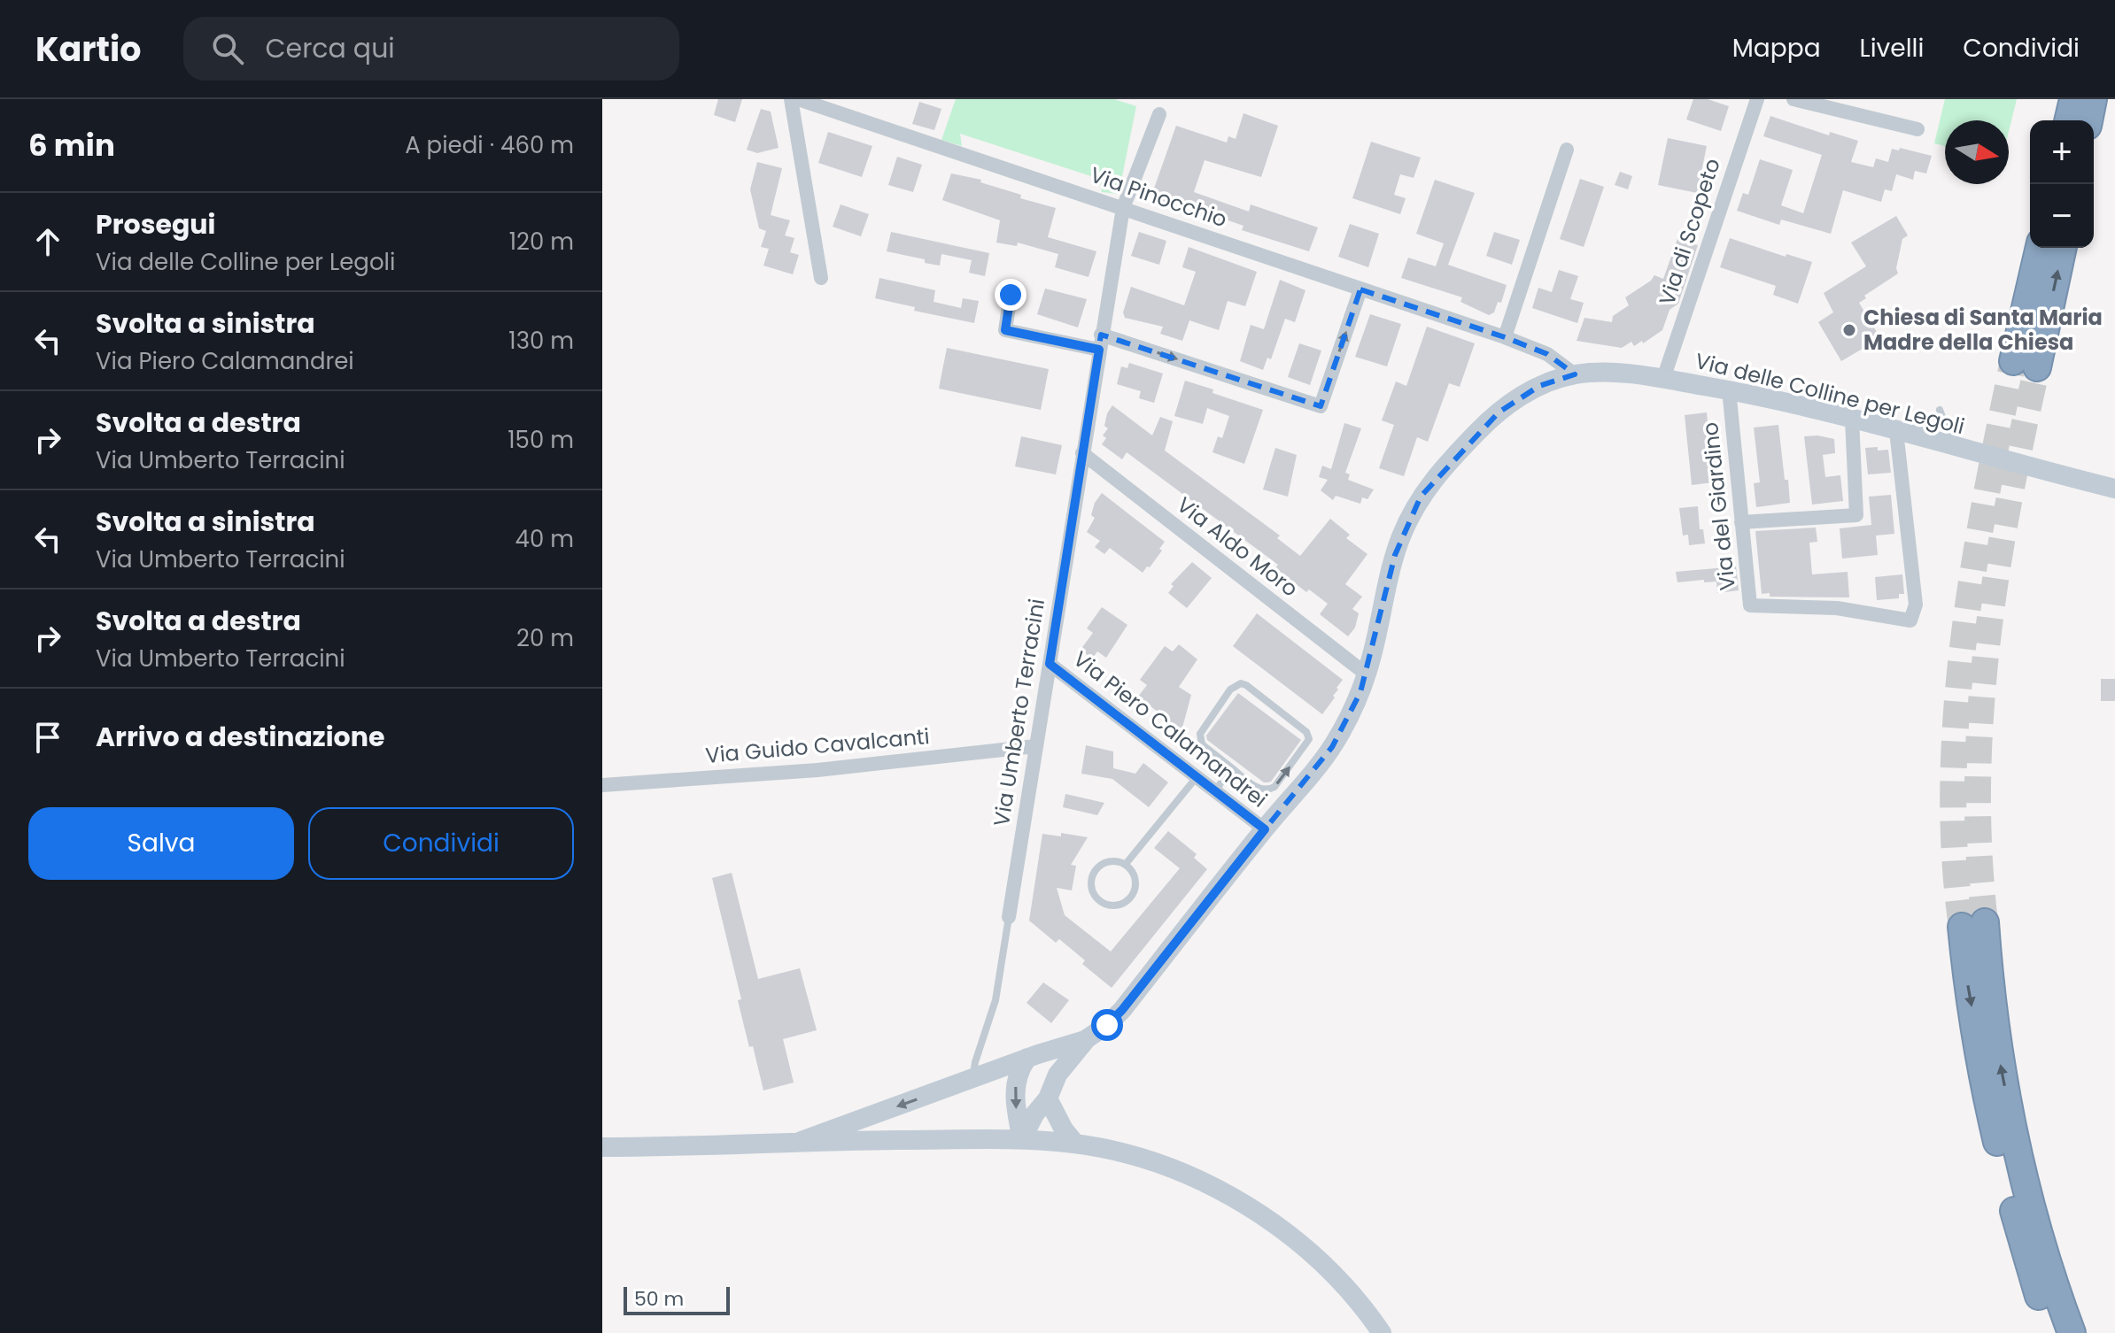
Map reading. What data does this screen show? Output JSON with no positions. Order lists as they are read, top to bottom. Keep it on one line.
{"streets":{"street":["Via Pinocchio","Via di Scopeto","Via delle Colline per Legoli","Via del Giardino","Via Aldo Moro","Via Umberto Terracini","Via Piero Calamandrei","Via Guido Cavalcanti"]},"crossings":[["Via Pinocchio","Via delle Colline per Legoli"],["Via Pinocchio","Via Umberto Terracini"],["Via di Scopeto","Via delle Colline per Legoli"],["Via delle Colline per Legoli","Via del Giardino"],["Via delle Colline per Legoli","Via Aldo Moro"],["Via delle Colline per Legoli","Via Piero Calamandrei"],["Via Aldo Moro","Via Umberto Terracini"],["Via Umberto Terracini","Via Piero Calamandrei"],["Via Umberto Terracini","Via Guido Cavalcanti"]],"places":["Chiesa di Santa Maria Madre della Chiesa"],"scale_bar":"50 m","north":"right","page":{"header":"Kartio","search":"Cerca qui","nav":["Mappa","Livelli","Condividi"],"heading":["6 min","A piedi · 460 m"],"map_buttons":["+","−"],"list":[["Prosegui","Via delle Colline per Legoli","120 m"],["Svolta a sinistra","Via Piero Calamandrei","130 m"],["Svolta a destra","Via Umberto Terracini","150 m"],["Svolta a sinistra","Via Umberto Terracini","40 m"],["Svolta a destra","Via Umberto Terracini","20 m"],"Arrivo a destinazione"],"buttons":["Salva","Condividi"],"scale":"50 m"}}
